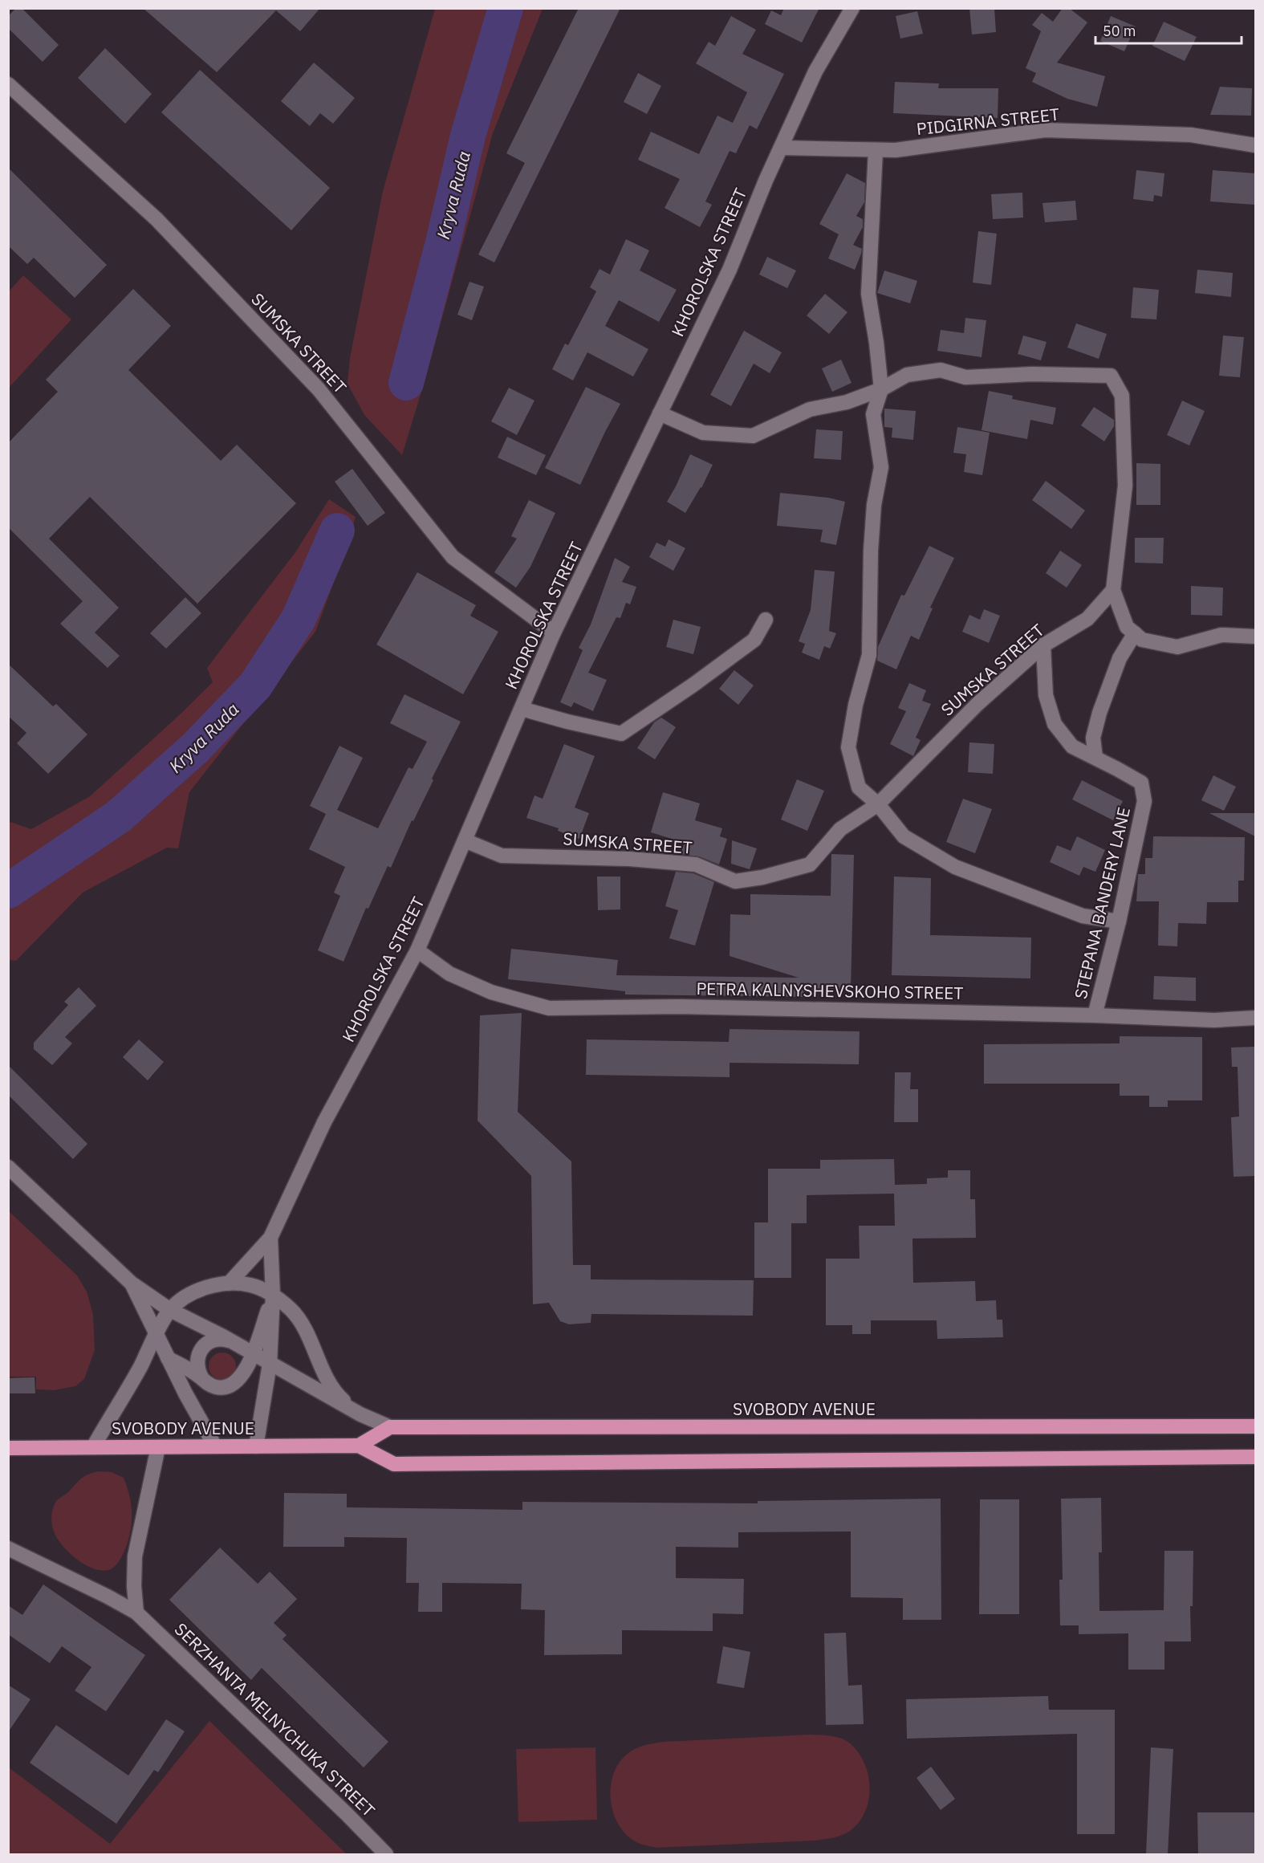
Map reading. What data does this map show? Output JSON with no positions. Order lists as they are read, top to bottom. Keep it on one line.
{"streets":{"highway":["SVOBODY AVENUE"],"street":["PIDGIRNA STREET","KHOROLSKA STREET","SUMSKA STREET","STEPANA BANDERY LANE","PETRA KALNYSHEVSKOHO STREET","SERZHANTA MELNYCHUKA STREET"]},"crossings":[["PIDGIRNA STREET","KHOROLSKA STREET"],["KHOROLSKA STREET","SUMSKA STREET"],["KHOROLSKA STREET","PETRA KALNYSHEVSKOHO STREET"],["SUMSKA STREET","STEPANA BANDERY LANE"],["STEPANA BANDERY LANE","PETRA KALNYSHEVSKOHO STREET"]],"water":["Kryva Ruda"],"scale_bar":"50 m"}
